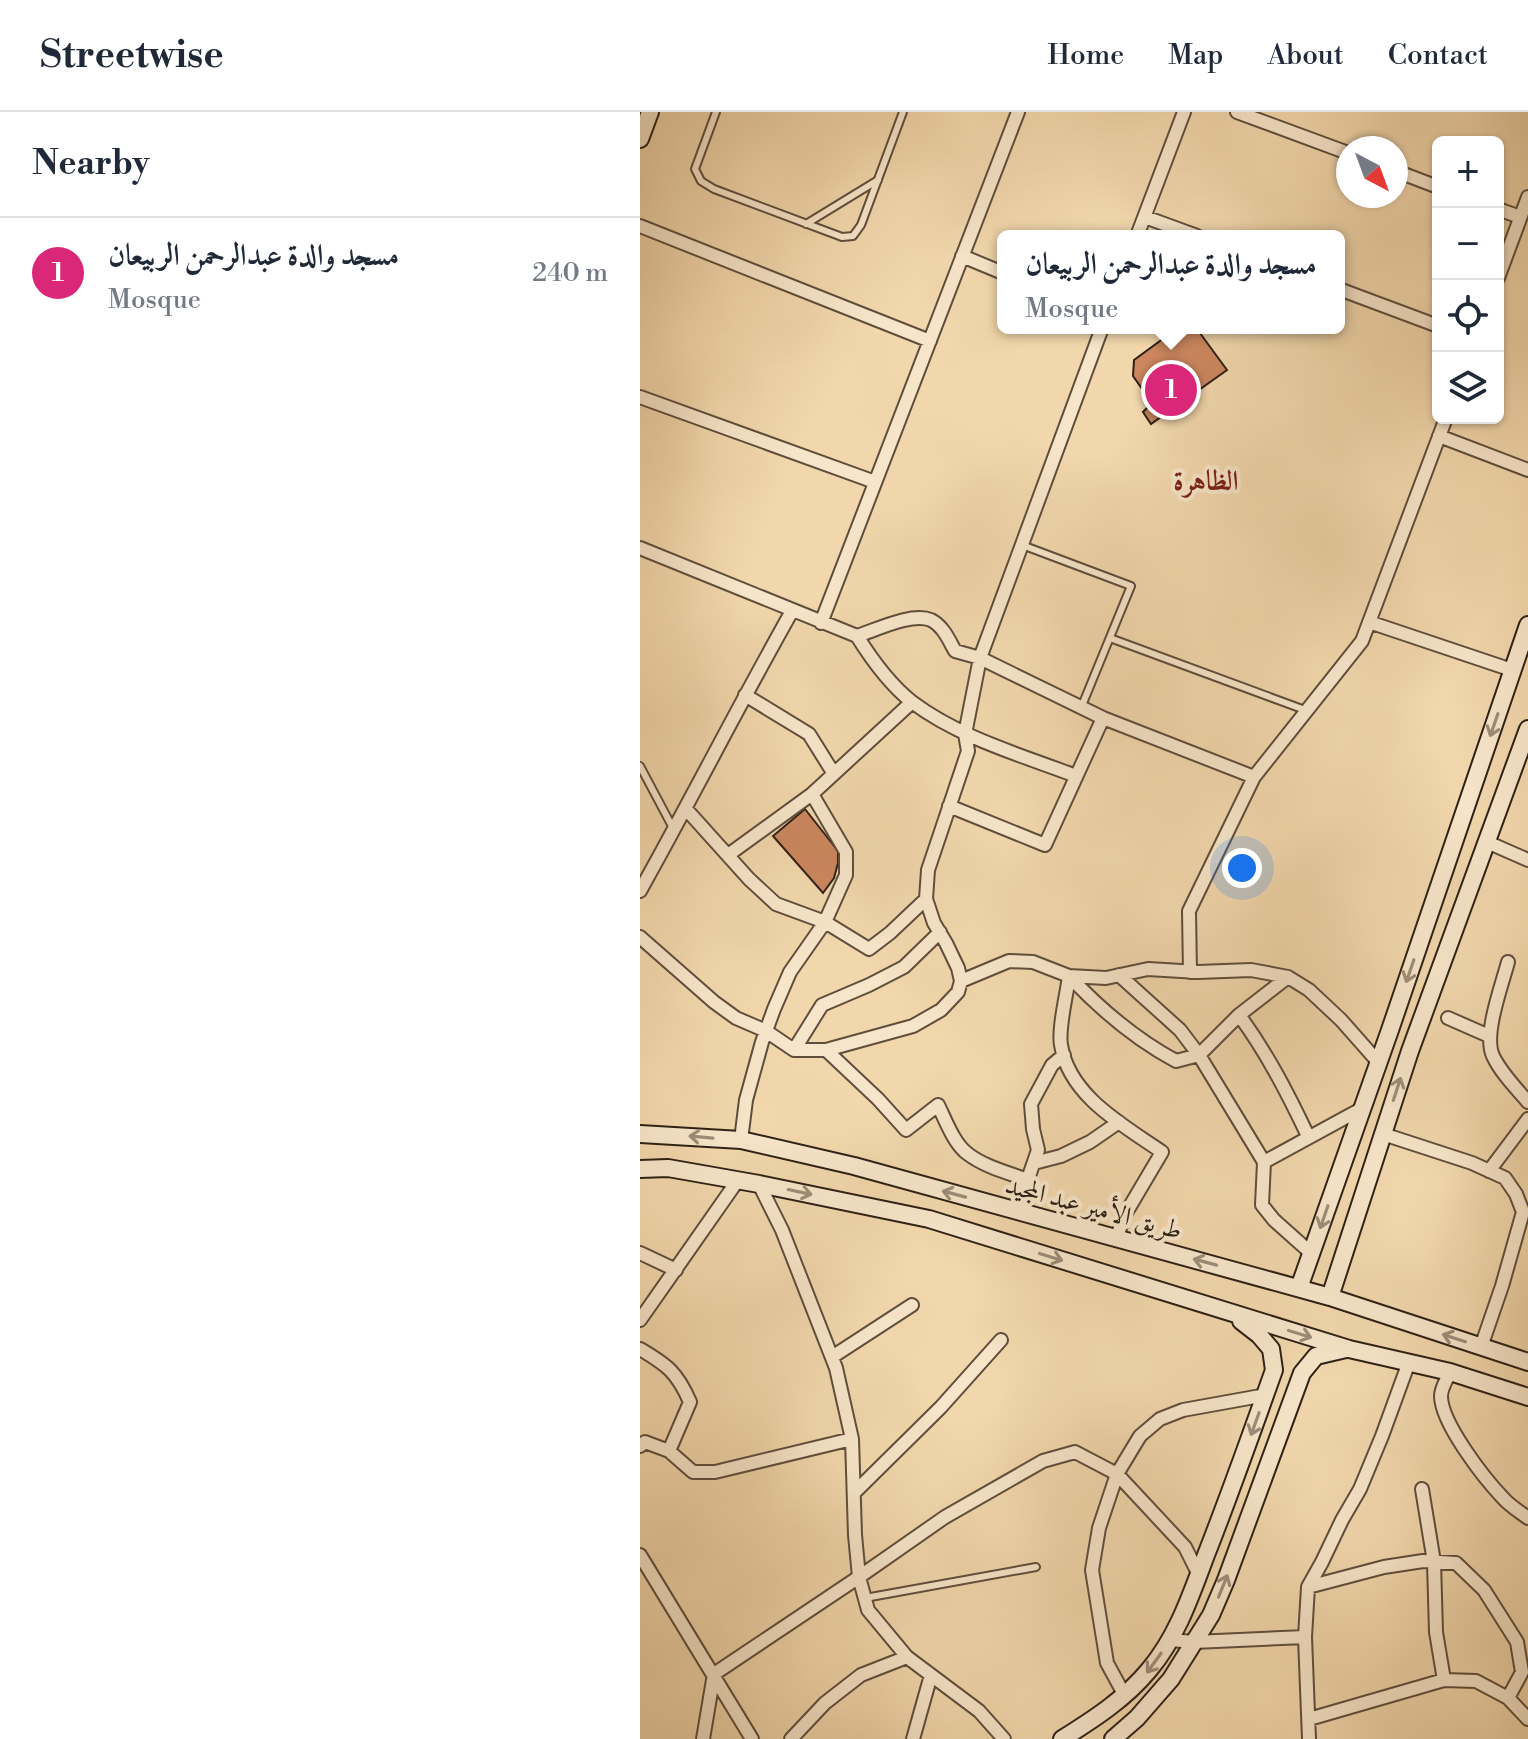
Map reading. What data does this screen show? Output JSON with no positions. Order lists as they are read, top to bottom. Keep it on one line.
{"streets":{"main road":["طريق الأمير عبد المجيد"]},"districts":["الظاهرة"],"north":"bottom right","page":{"header":"Streetwise","nav":["Home","Map","About","Contact"],"heading":"Nearby","map_buttons":["+","−"],"list":[{"mark":"1","name":"مسجد والدة عبدالرحمن الربيعان","note":"Mosque","value":"240 m"}],"popup":["مسجد والدة عبدالرحمن الربيعان","Mosque"],"pins":"1"}}
